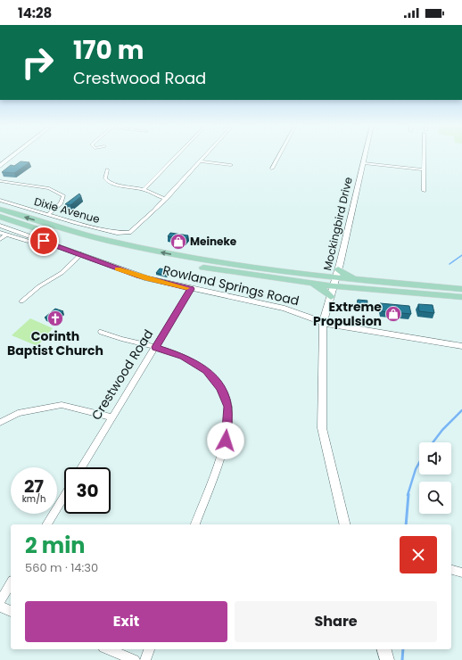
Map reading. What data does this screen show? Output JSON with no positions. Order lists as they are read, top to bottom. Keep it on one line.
{"streets":{"street":["Dixie Avenue","Mockingbird Drive","Rowland Springs Road","Crestwood Road"]},"crossings":[["Mockingbird Drive","Rowland Springs Road"],["Rowland Springs Road","Crestwood Road"]],"places":{"shop":["Meineke","Extreme Propulsion"],"church":["Corinth Baptist Church"]},"page":{"status":"14:28","turn":["170 m","Crestwood Road"],"speed":"27 km/h","limit":"30","heading":["2 min","560 m · 14:30"],"buttons":["Exit","Share"]}}
